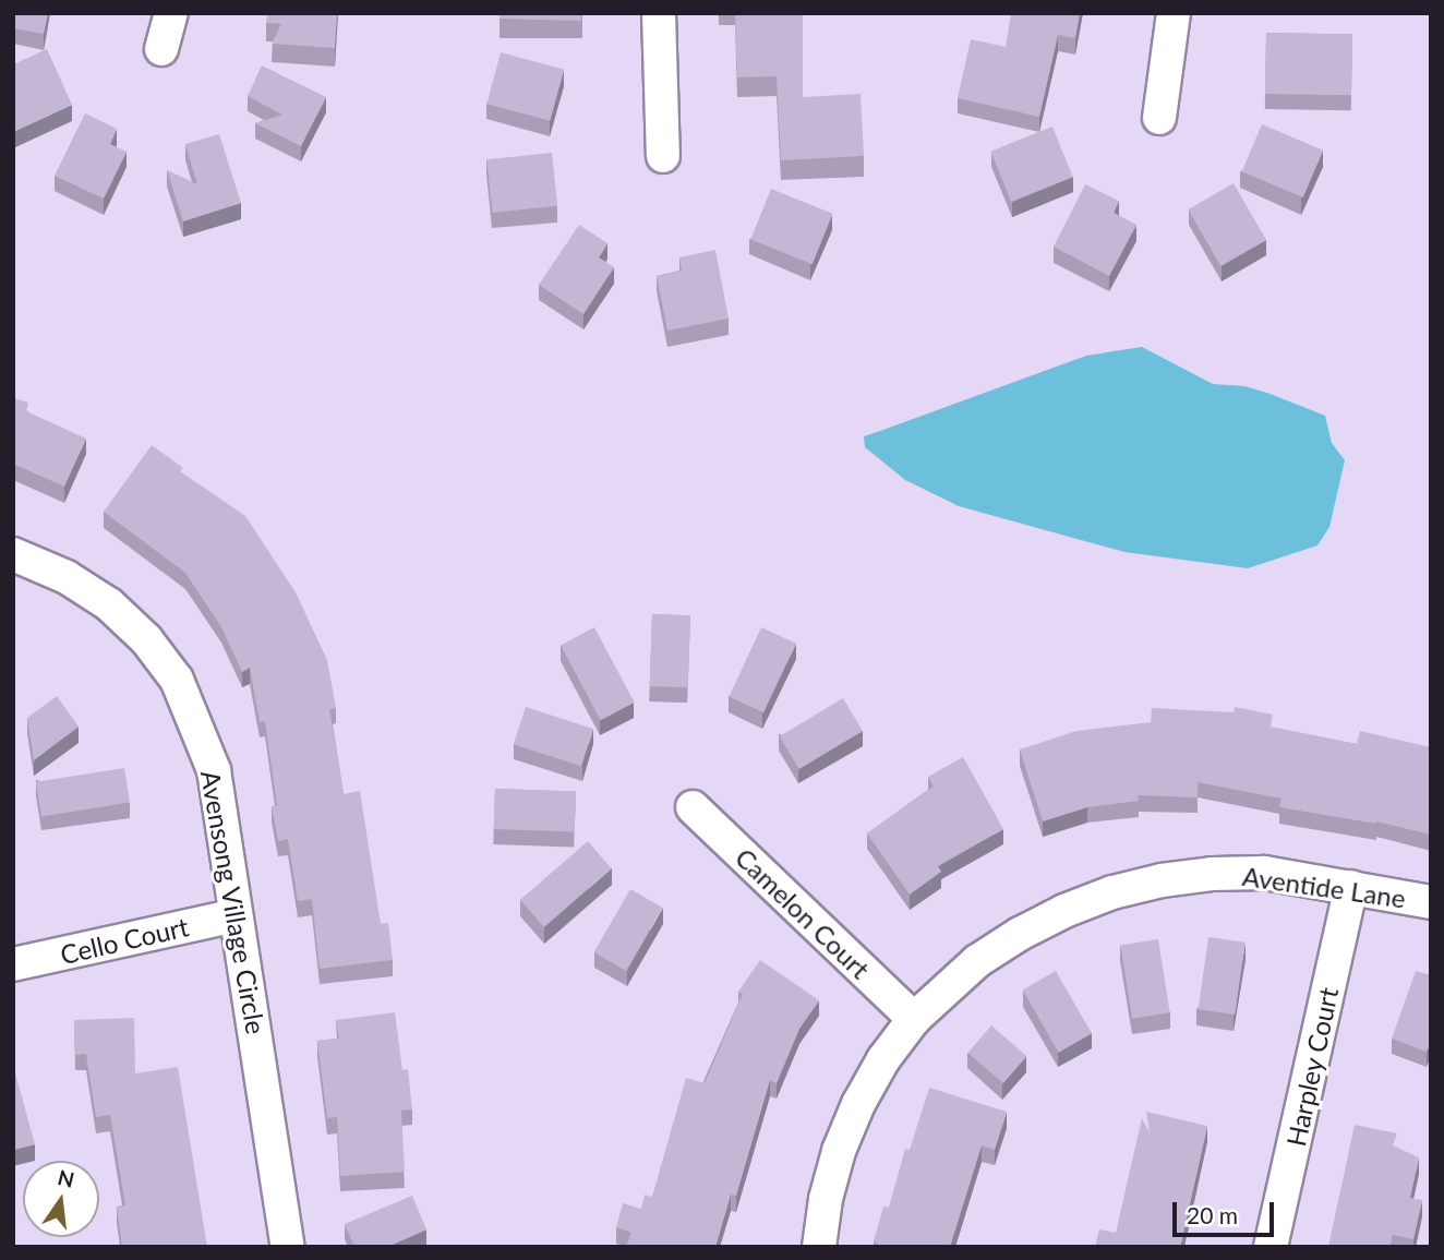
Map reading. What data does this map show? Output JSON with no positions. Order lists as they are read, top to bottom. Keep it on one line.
{"streets":{"street":["Aventide Lane","Avensong Village Circle","Camelon Court","Cello Court","Harpley Court"]},"crossings":[["Aventide Lane","Camelon Court"],["Aventide Lane","Harpley Court"],["Avensong Village Circle","Cello Court"]],"scale_bar":"20 m","north":"top"}
